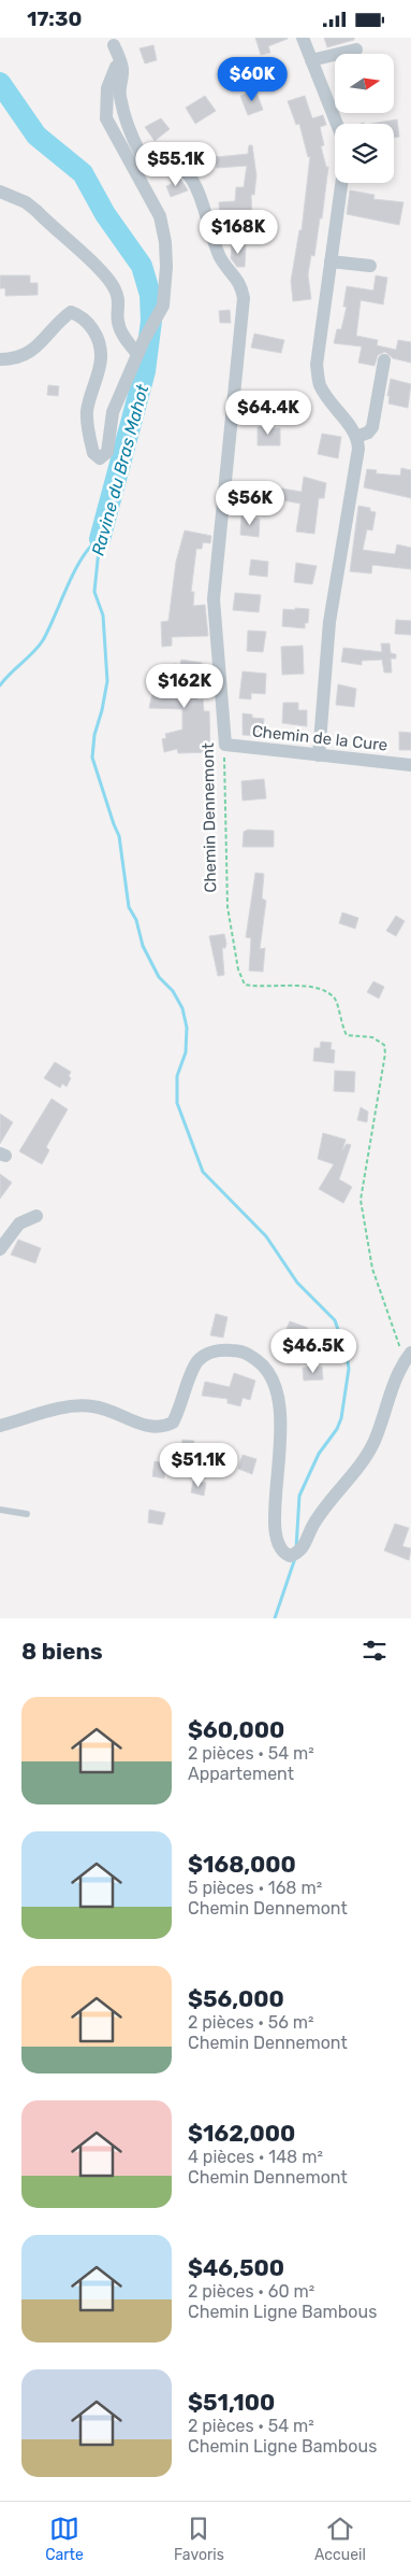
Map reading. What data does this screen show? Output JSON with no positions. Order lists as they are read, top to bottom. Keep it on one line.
{"streets":{"street":["Chemin de la Cure","Chemin Dennemont"]},"crossings":[["Chemin de la Cure","Chemin Dennemont"]],"water":["Ravine du Bras Mahot"],"north":"right","page":{"status":"17:30","price":["$60K","$55.1K","$168K","$64.4K","$56K","$162K","$46.5K","$51.1K"],"heading":"8 biens","list":[{"name":"$60,000","note":"2 pièces · 54 m² · Appartement"},{"name":"$168,000","note":"5 pièces · 168 m² · Chemin Dennemont"},{"name":"$56,000","note":"2 pièces · 56 m² · Chemin Dennemont"},{"name":"$162,000","note":"4 pièces · 148 m² · Chemin Dennemont"},{"name":"$46,500","note":"2 pièces · 60 m² · Chemin Ligne Bambous"},{"name":"$51,100","note":"2 pièces · 54 m² · Chemin Ligne Bambous"}],"tabs":["Carte","Favoris","Accueil"]}}
